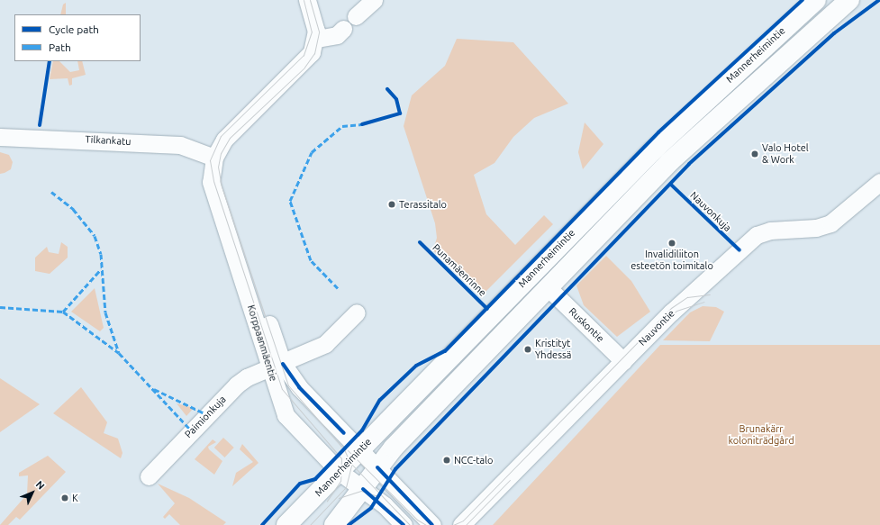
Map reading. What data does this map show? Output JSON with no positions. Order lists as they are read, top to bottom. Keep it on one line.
{"streets":{"main road":["Mannerheimintie"],"street":["Tilkankatu","Ruskontie","Nauvontie","Korppaanmäentie","Paimionkuja"],"cycle path":["Nauvonkuja","Punamäenrinne"]},"crossings":[["Mannerheimintie","Ruskontie"],["Mannerheimintie","Korppaanmäentie"],["Tilkankatu","Korppaanmäentie"],["Ruskontie","Nauvontie"],["Korppaanmäentie","Paimionkuja"]],"parks":["Brunakärr koloniträdgård"],"places":["Valo Hotel & Work","Terassitalo","Invalidiliiton esteetön toimitalo","Kristityt Yhdessä","NCC-talo","K"],"legend":["Cycle path","Path"],"north":"top right"}
